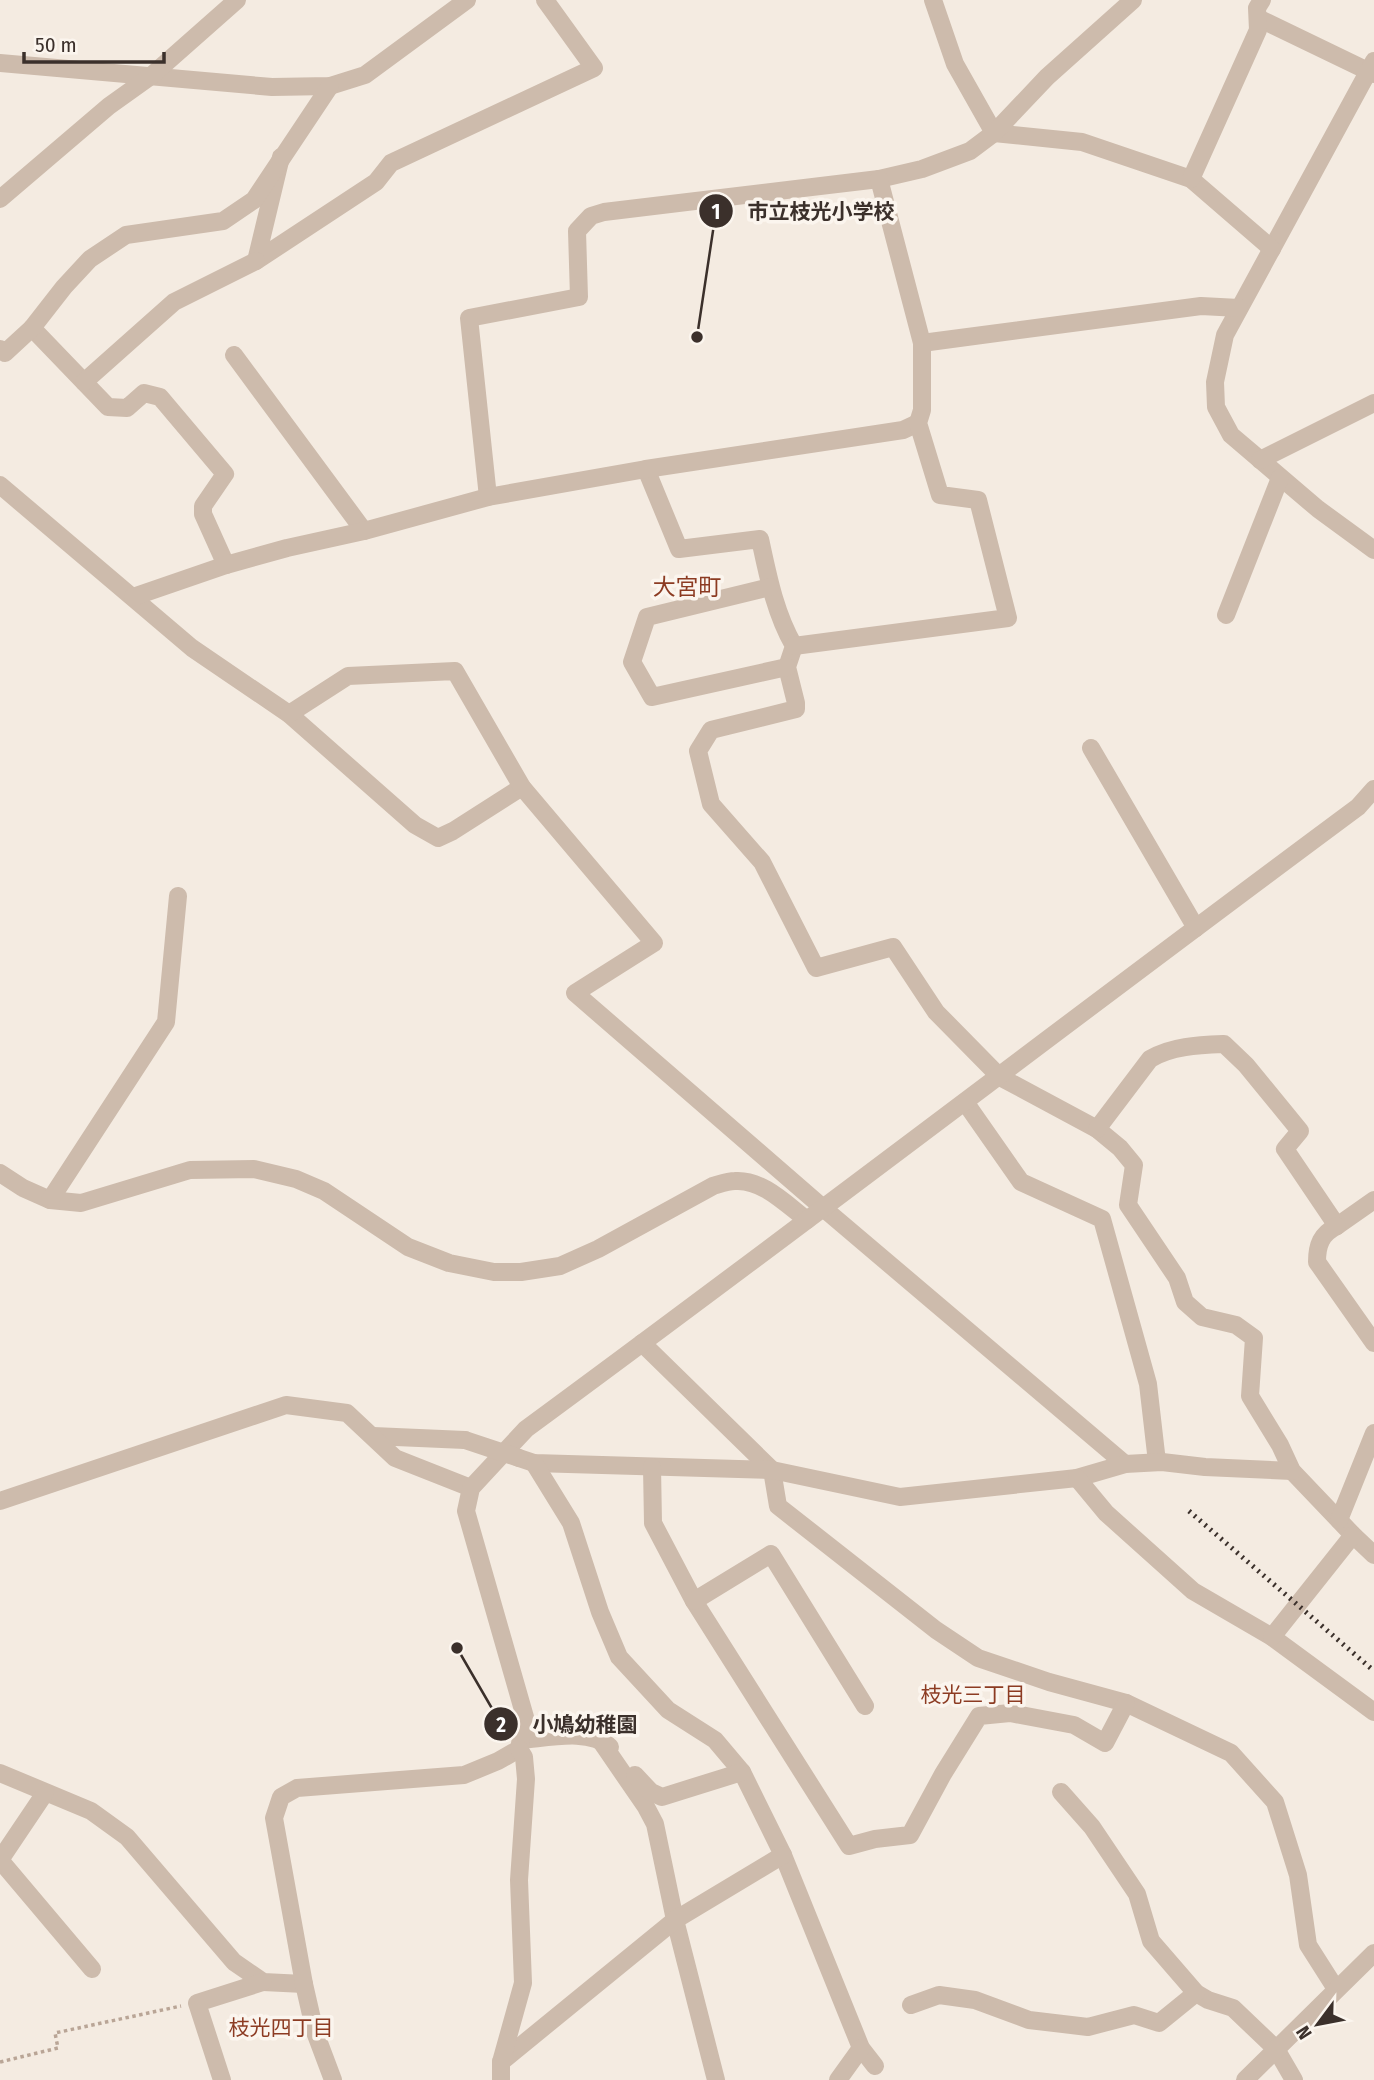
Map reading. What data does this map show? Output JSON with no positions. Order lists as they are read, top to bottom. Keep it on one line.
{"districts":["大宮町","枝光三丁目","枝光四丁目"],"places":["市立枝光小学校","小鳩幼稚園"],"scale_bar":"50 m","north":"bottom left"}
